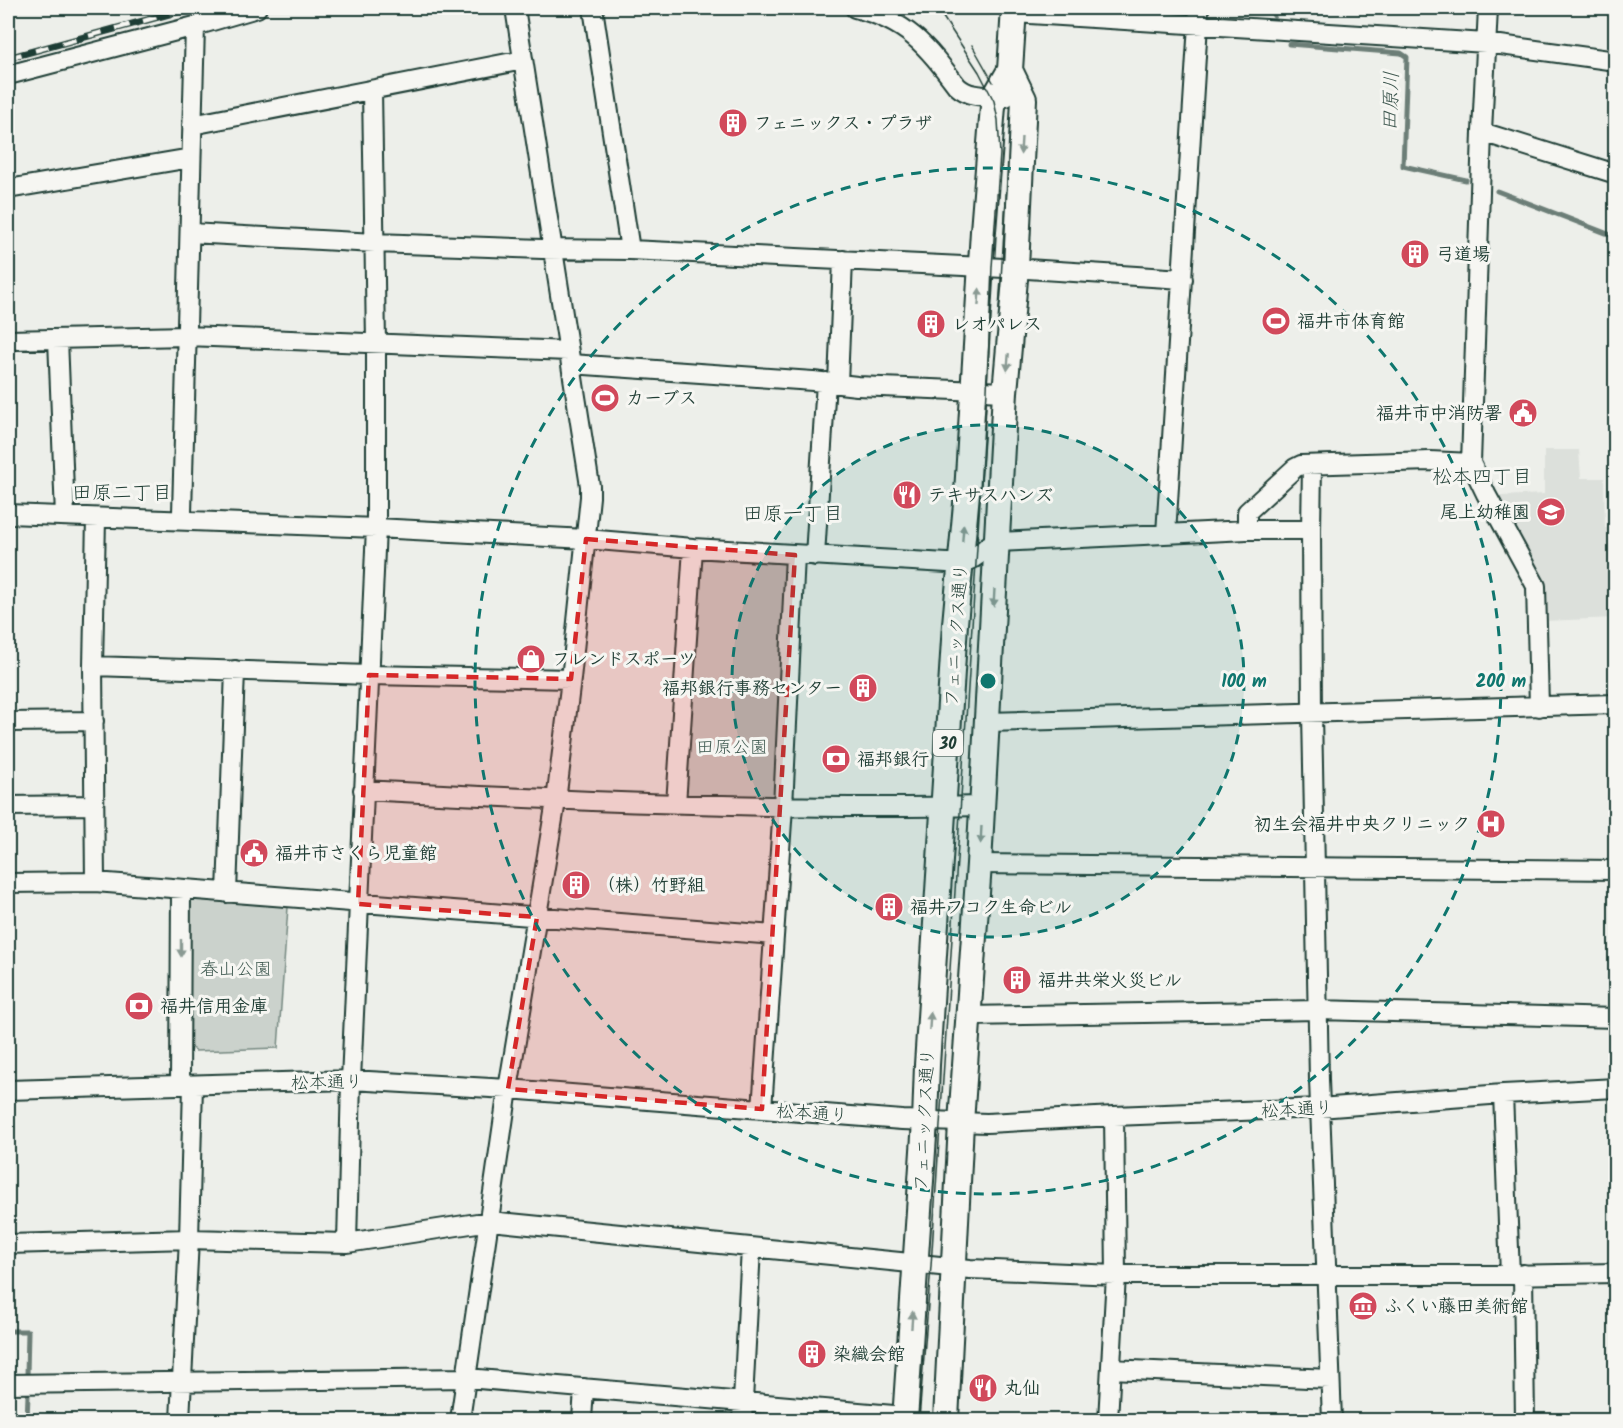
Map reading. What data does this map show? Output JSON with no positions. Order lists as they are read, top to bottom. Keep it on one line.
{"streets":{"main road":["フェニックス通り","30"],"street":["松本通り"]},"crossings":[["フェニックス通り","松本通り"]],"districts":["松本四丁目","田原二丁目","田原一丁目"],"water":["田原川"],"parks":["田原公園","春山公園"],"places":{"building":["フェニックス・プラザ","弓道場","レオパレス","福邦銀行事務センター","（株）竹野組","福井フコク生命ビル","福井共栄火災ビル","染織会館"],"sports":["福井市体育館","カーブス"],"public building":["福井市中消防署","福井市さくら児童館"],"restaurant":["テキサスハンズ","丸仙"],"school or university":["尾上幼稚園"],"shop":["フレンドスポーツ"],"bank":["福邦銀行","福井信用金庫"],"hospital":["初生会福井中央クリニック"],"museum":["ふくい藤田美術館"]},"rings":["100 m","200 m"]}
